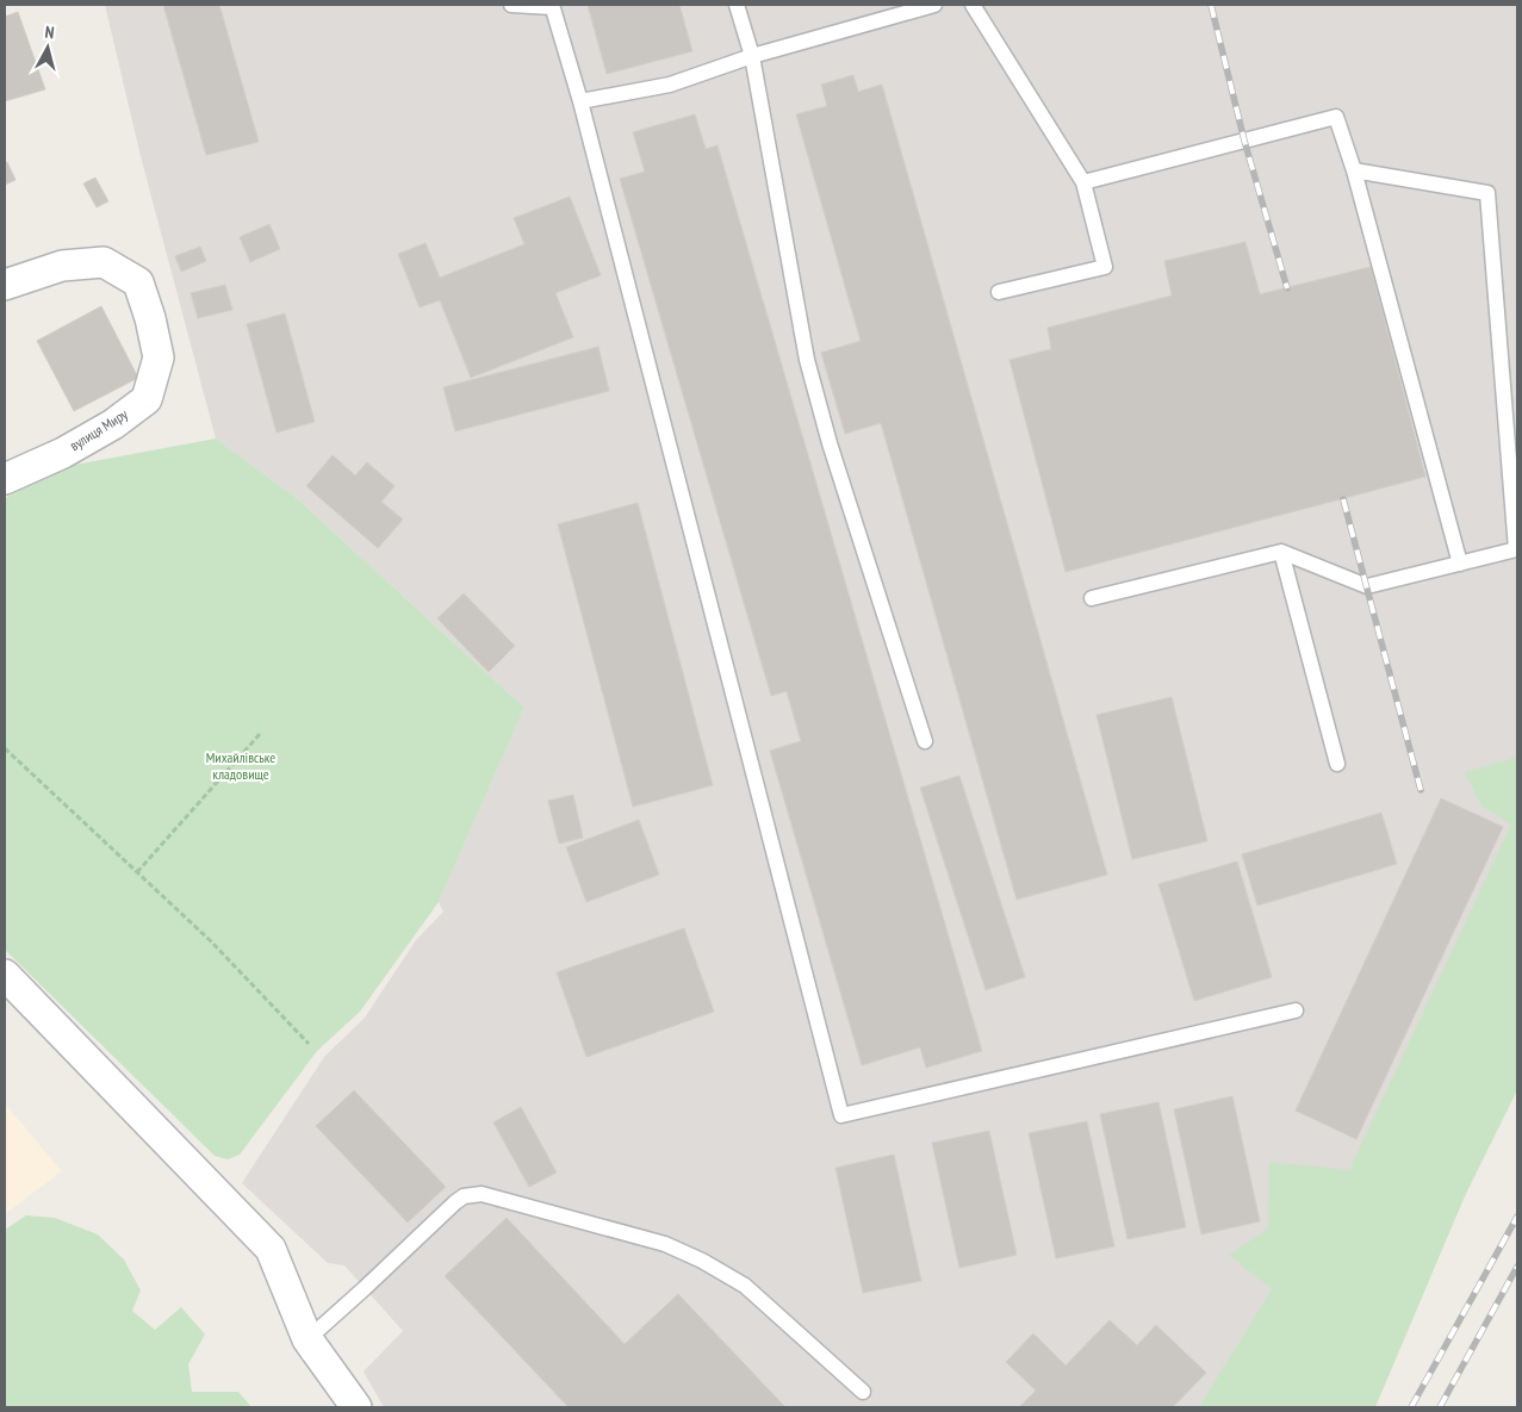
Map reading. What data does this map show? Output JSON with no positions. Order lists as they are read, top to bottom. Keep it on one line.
{"streets":{"street":["вулиця Миру"]},"parks":["Михайлівське кладовище"],"north":"top"}
